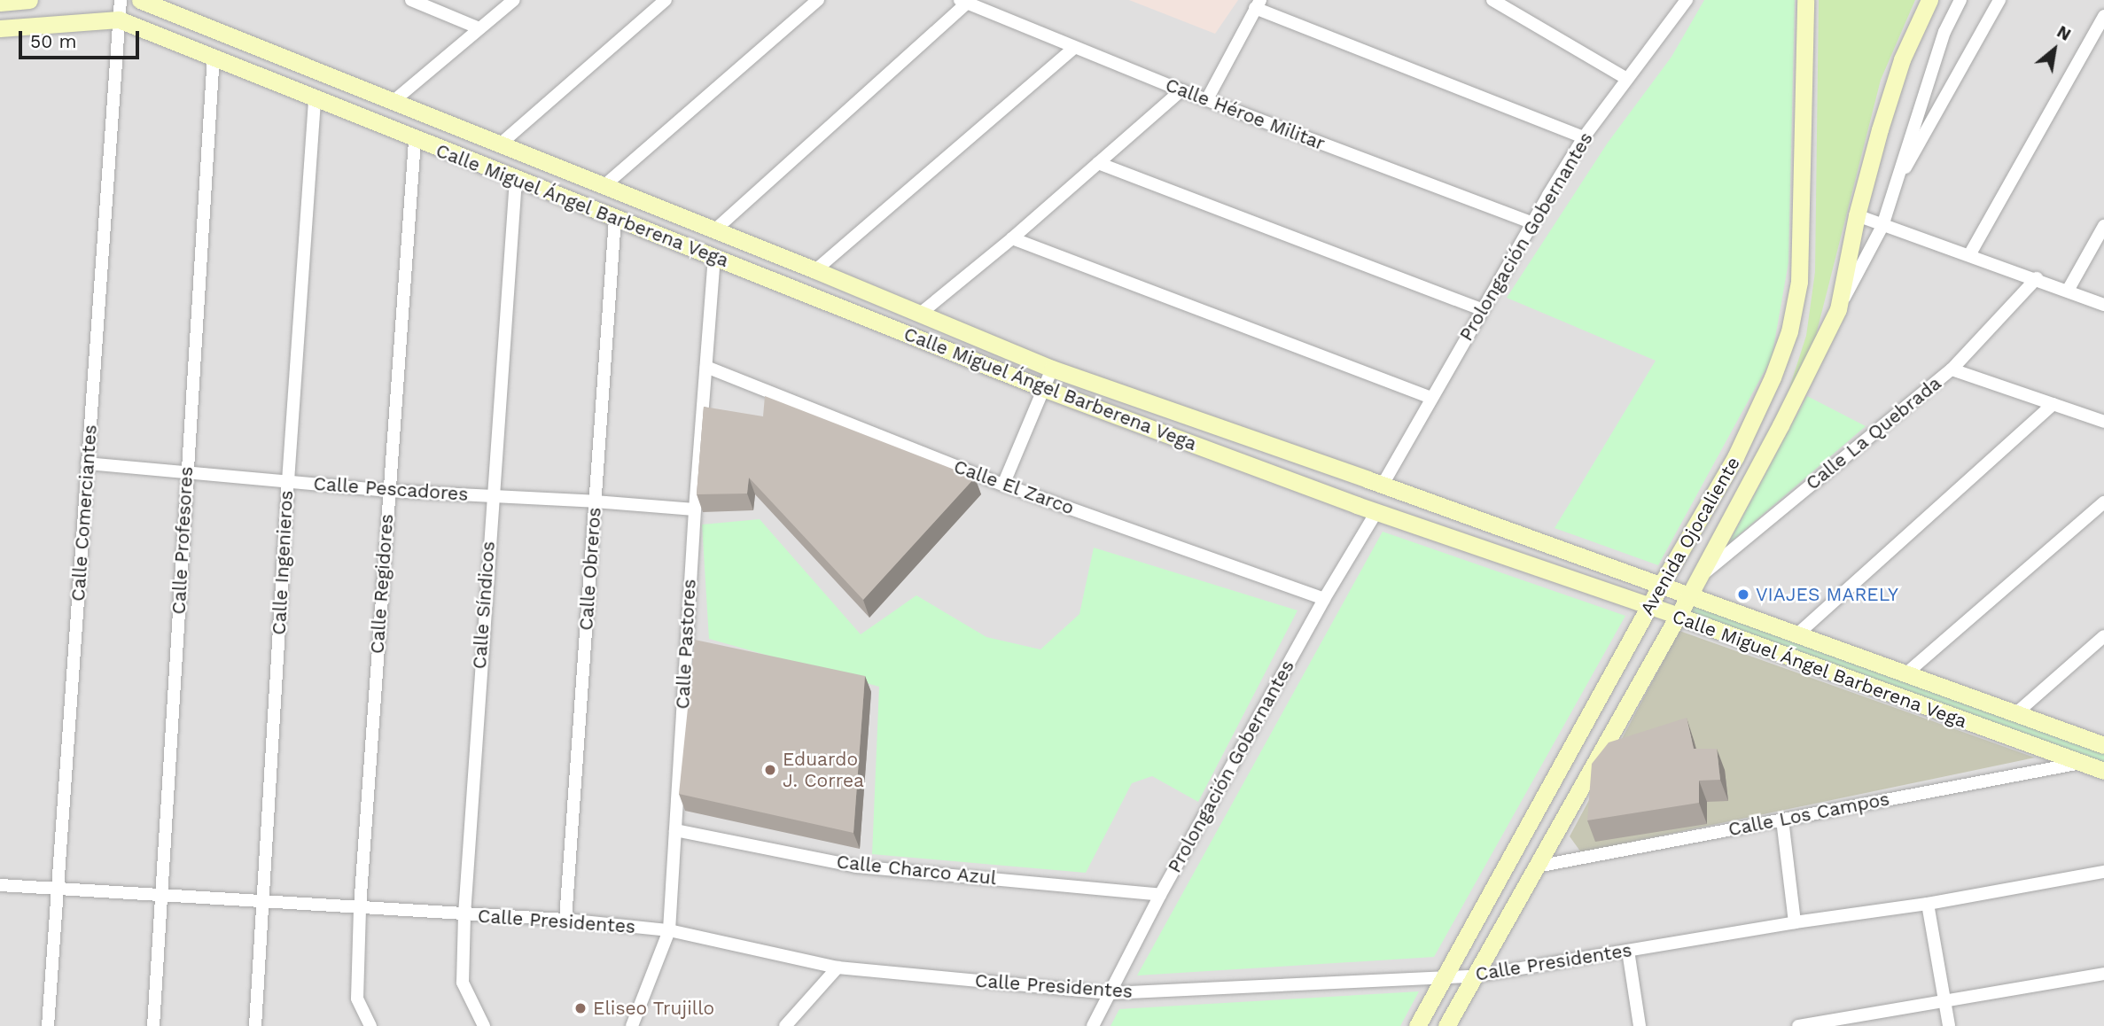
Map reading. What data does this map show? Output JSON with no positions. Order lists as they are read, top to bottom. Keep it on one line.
{"streets":{"street":["Calle Héroe Militar","Calle Miguel Ángel Barberena Vega","Prolongación Gobernantes","Calle La Quebrada","Calle El Zarco","Calle Pescadores","Calle Comerciantes","Avenida Ojocaliente","Calle Profesores","Calle Ingenieros","Calle Obreros","Calle Regidores","Calle Síndicos","Calle Pastores","Calle Los Campos","Calle Charco Azul","Calle Presidentes"]},"crossings":[["Calle Héroe Militar","Prolongación Gobernantes"],["Calle Miguel Ángel Barberena Vega","Prolongación Gobernantes"],["Calle Miguel Ángel Barberena Vega","Calle Comerciantes"],["Calle Miguel Ángel Barberena Vega","Avenida Ojocaliente"],["Calle Miguel Ángel Barberena Vega","Calle Profesores"],["Calle Miguel Ángel Barberena Vega","Calle Ingenieros"],["Calle Miguel Ángel Barberena Vega","Calle Obreros"],["Calle Miguel Ángel Barberena Vega","Calle Regidores"],["Calle Miguel Ángel Barberena Vega","Calle Síndicos"],["Calle Miguel Ángel Barberena Vega","Calle Pastores"],["Calle Miguel Ángel Barberena Vega","Calle Los Campos"],["Prolongación Gobernantes","Calle El Zarco"],["Prolongación Gobernantes","Calle Charco Azul"],["Prolongación Gobernantes","Calle Presidentes"],["Calle La Quebrada","Avenida Ojocaliente"],["Calle El Zarco","Calle Pastores"],["Calle Pescadores","Calle Comerciantes"],["Calle Pescadores","Calle Profesores"],["Calle Pescadores","Calle Ingenieros"],["Calle Pescadores","Calle Obreros"],["Calle Pescadores","Calle Regidores"],["Calle Pescadores","Calle Síndicos"],["Calle Pescadores","Calle Pastores"],["Calle Comerciantes","Calle Presidentes"],["Avenida Ojocaliente","Calle Los Campos"],["Avenida Ojocaliente","Calle Presidentes"],["Calle Profesores","Calle Presidentes"],["Calle Ingenieros","Calle Presidentes"],["Calle Obreros","Calle Presidentes"],["Calle Regidores","Calle Presidentes"],["Calle Síndicos","Calle Presidentes"],["Calle Pastores","Calle Charco Azul"],["Calle Pastores","Calle Presidentes"]],"places":["VIAJES MARELY","Eduardo J. Correa","Eliseo Trujillo"],"scale_bar":"50 m","north":"top right"}
